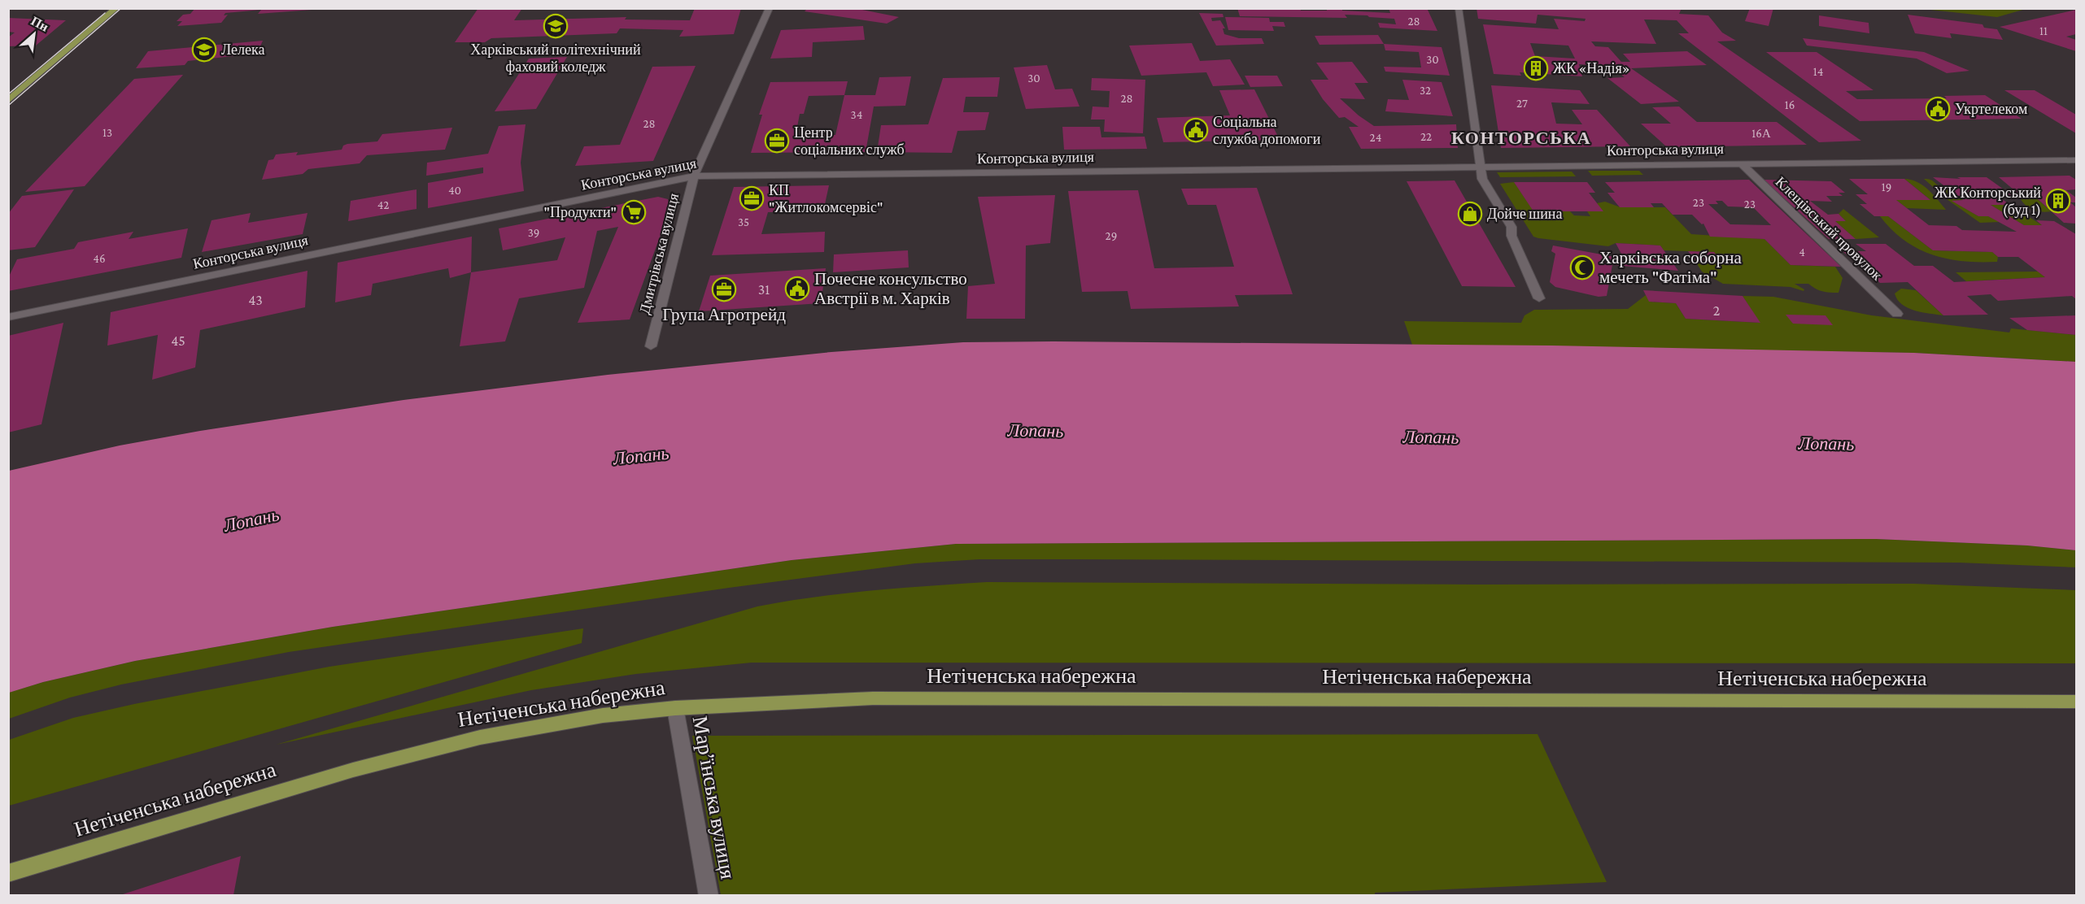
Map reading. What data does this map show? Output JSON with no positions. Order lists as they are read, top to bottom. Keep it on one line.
{"streets":{"main road":["Нетіченська набережна"],"street":["Конторська вулиця","Клещівський провулок","Дмитрівська вулиця","Мар’їнська вулиця"]},"crossings":[["Конторська вулиця","Клещівський провулок"],["Конторська вулиця","Дмитрівська вулиця"],["Нетіченська набережна","Мар’їнська вулиця"]],"districts":["КОНТОРСЬКА"],"water":["Лопань"],"places":{"school or university":["Харківський політехнічний фаховий коледж","Лелека"],"building":["ЖК «Надія»","ЖК Конторський (буд 1)"],"public building":["Укртелеком","Соціальна служба допомоги","Почесне консульство Австрії в м. Харків"],"office":["Центр соціальних служб","КП \"Житлокомсервіс\"","Група Агротрейд"],"supermarket":["\"Продукти\""],"shop":["Дойче шина"],"mosque":["Харківська соборна мечеть \"Фатіма\""]},"house_numbers":["28","11","30","14","30","32","28","27","16","34","28","13","16А","22","24","19","40","23","23","42","35","39","29","4","46","31","43","2","45"],"north":"top right"}
